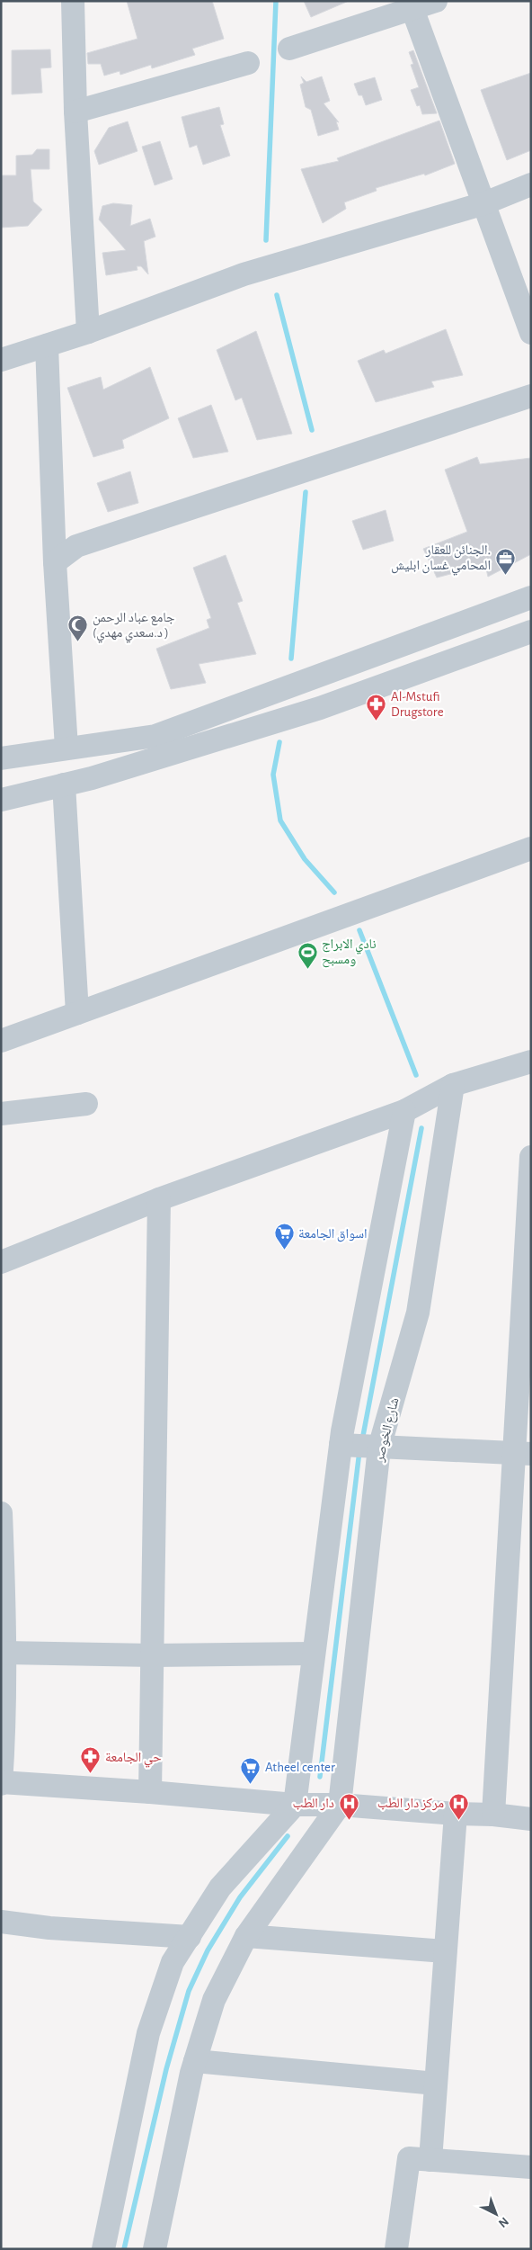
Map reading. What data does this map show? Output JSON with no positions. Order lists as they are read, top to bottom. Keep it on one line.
{"streets":{"street":["شارع الخوصر"]},"places":{"office":["الجنائن للعقار. المحامي غسان ابليش"],"mosque":["جامع عباد الرحمن (د.سعدي مهدي )"],"pharmacy":["Al-Mstufi Drugstore","حي الجامعة"],"sports":["نادي الابراج ومسبح"],"supermarket":["اسواق الجامعة","Atheel center"],"hospital":["دار الطب","مركز دار الطب"]},"north":"bottom right"}
